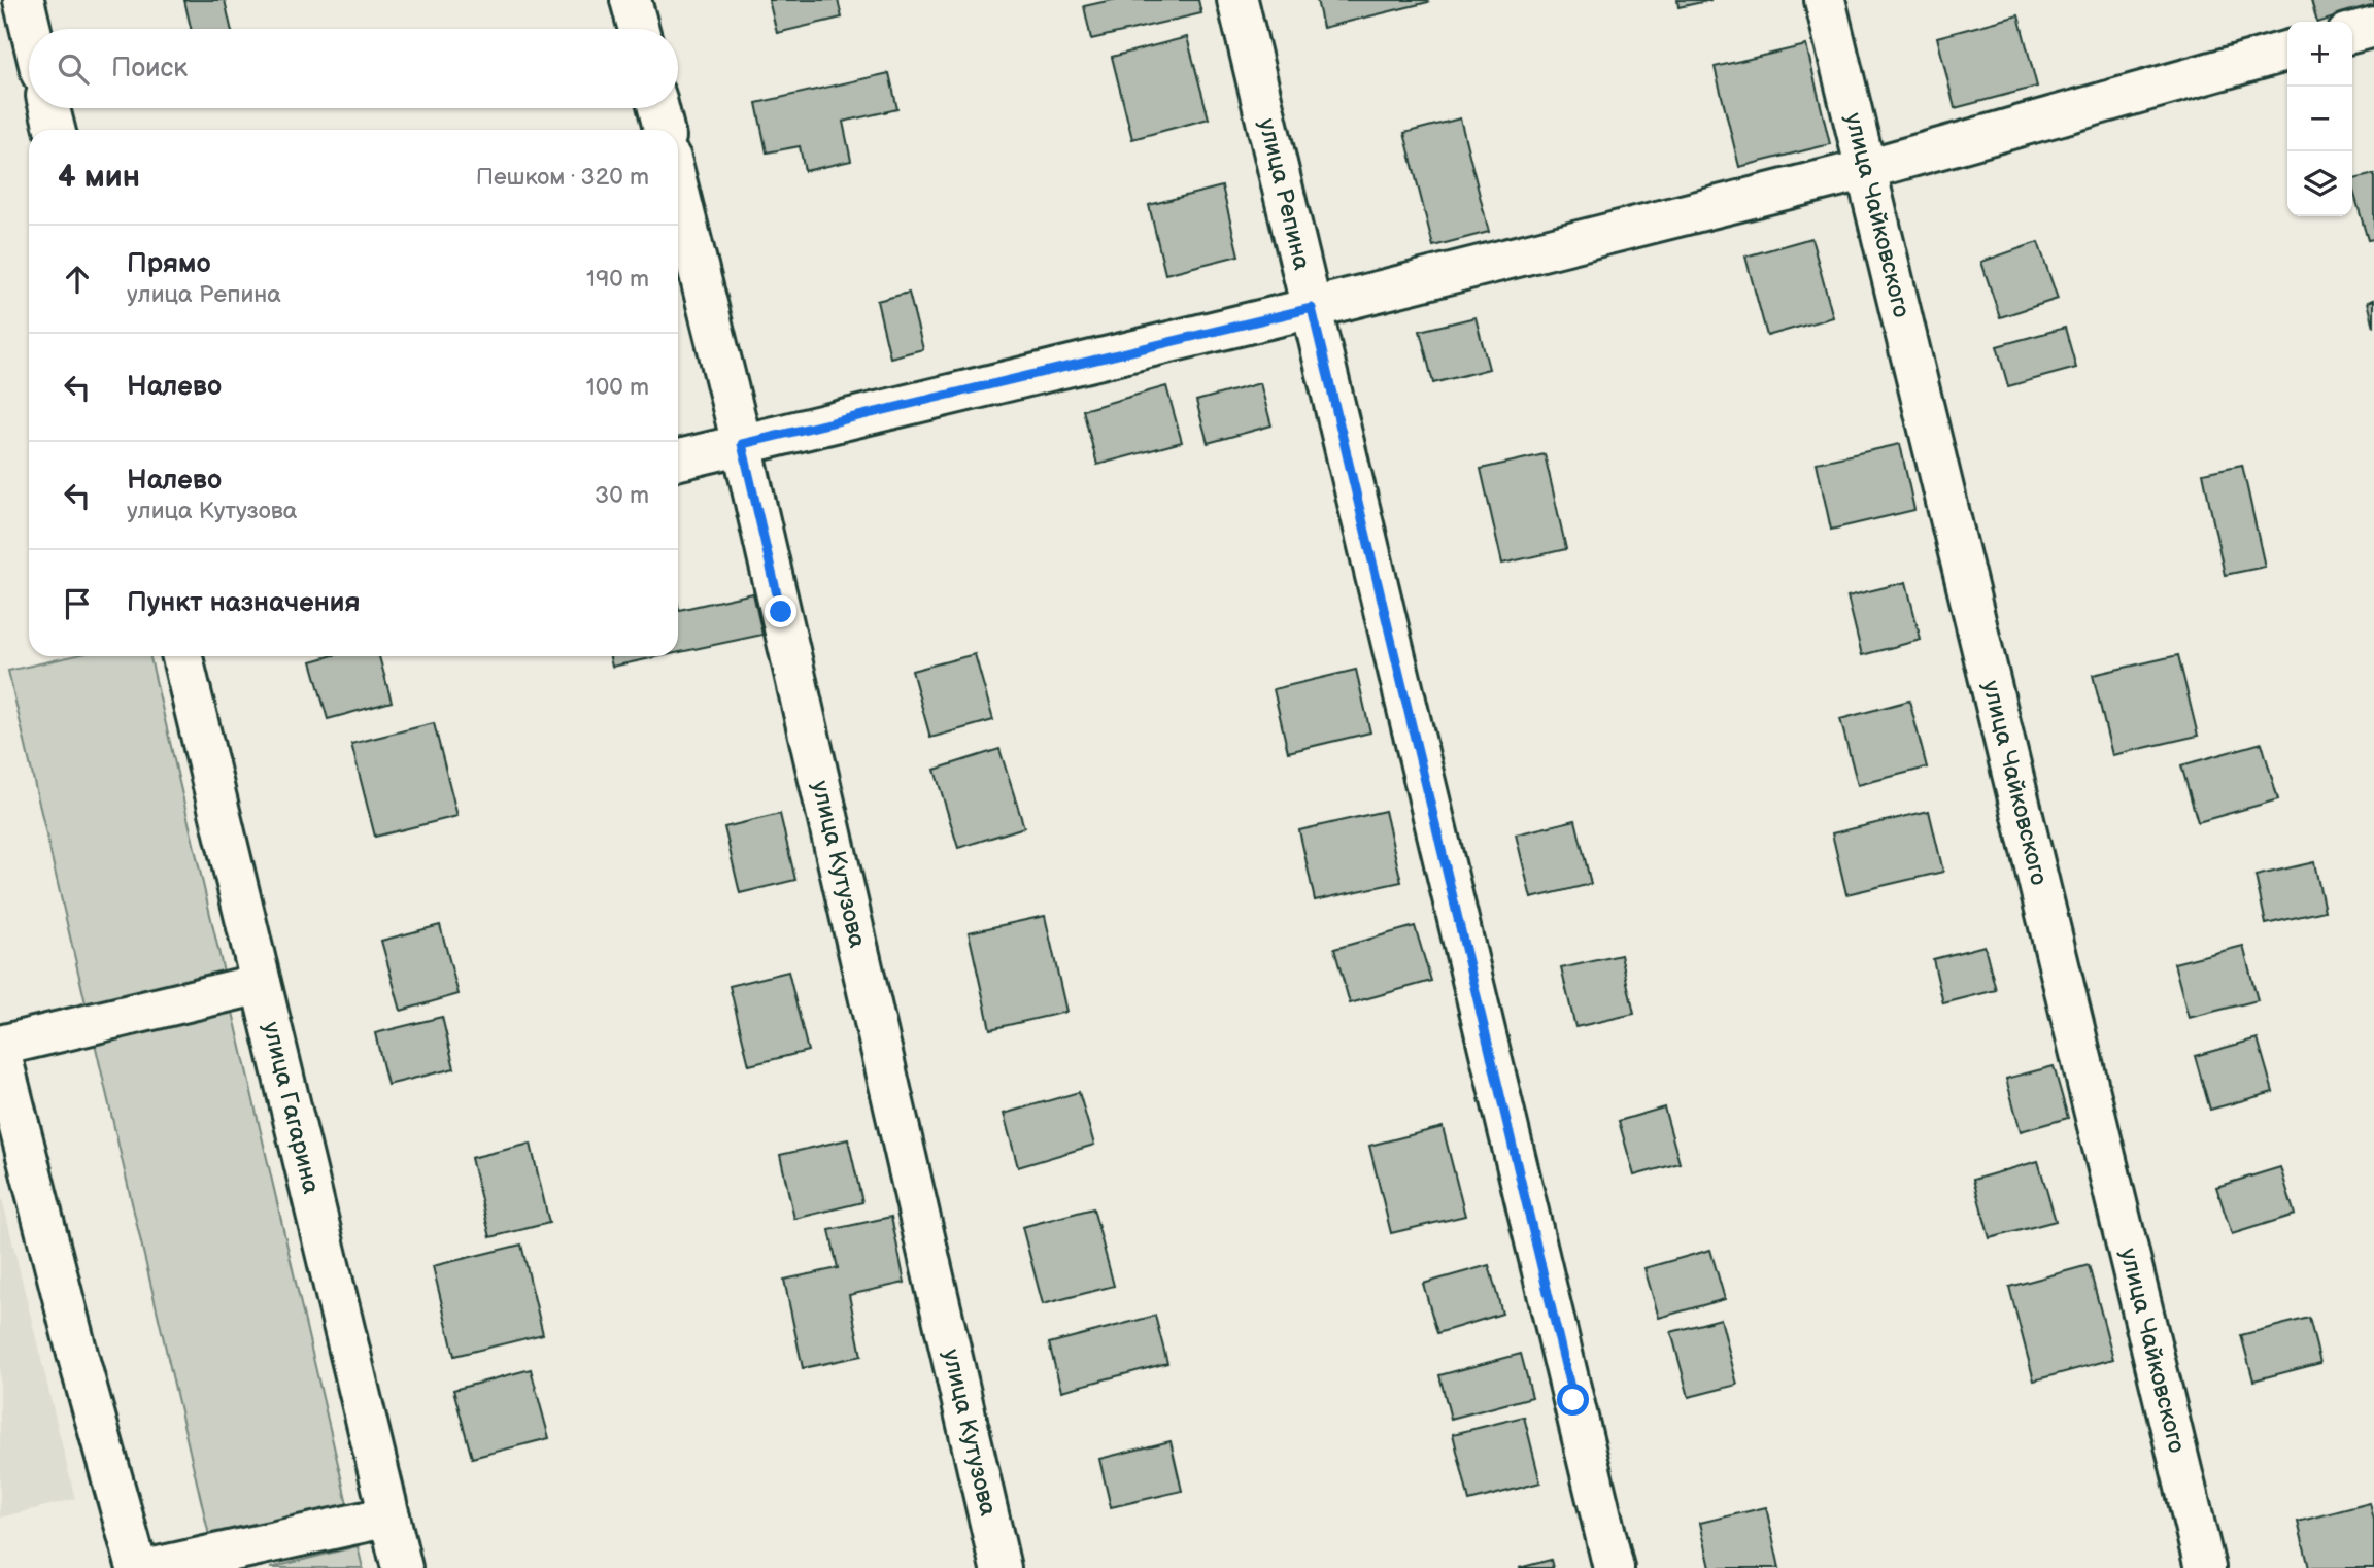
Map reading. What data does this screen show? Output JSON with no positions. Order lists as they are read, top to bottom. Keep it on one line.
{"streets":{"street":["улица Репина","улица Чайковского","улица Кутузова","улица Гагарина"]},"page":{"map_buttons":["+","−"],"search":"Поиск","heading":["4 мин","Пешком · 320 m"],"list":[["Прямо","улица Репина","190 m"],["Налево","100 m"],["Налево","улица Кутузова","30 m"],"Пункт назначения"]}}
